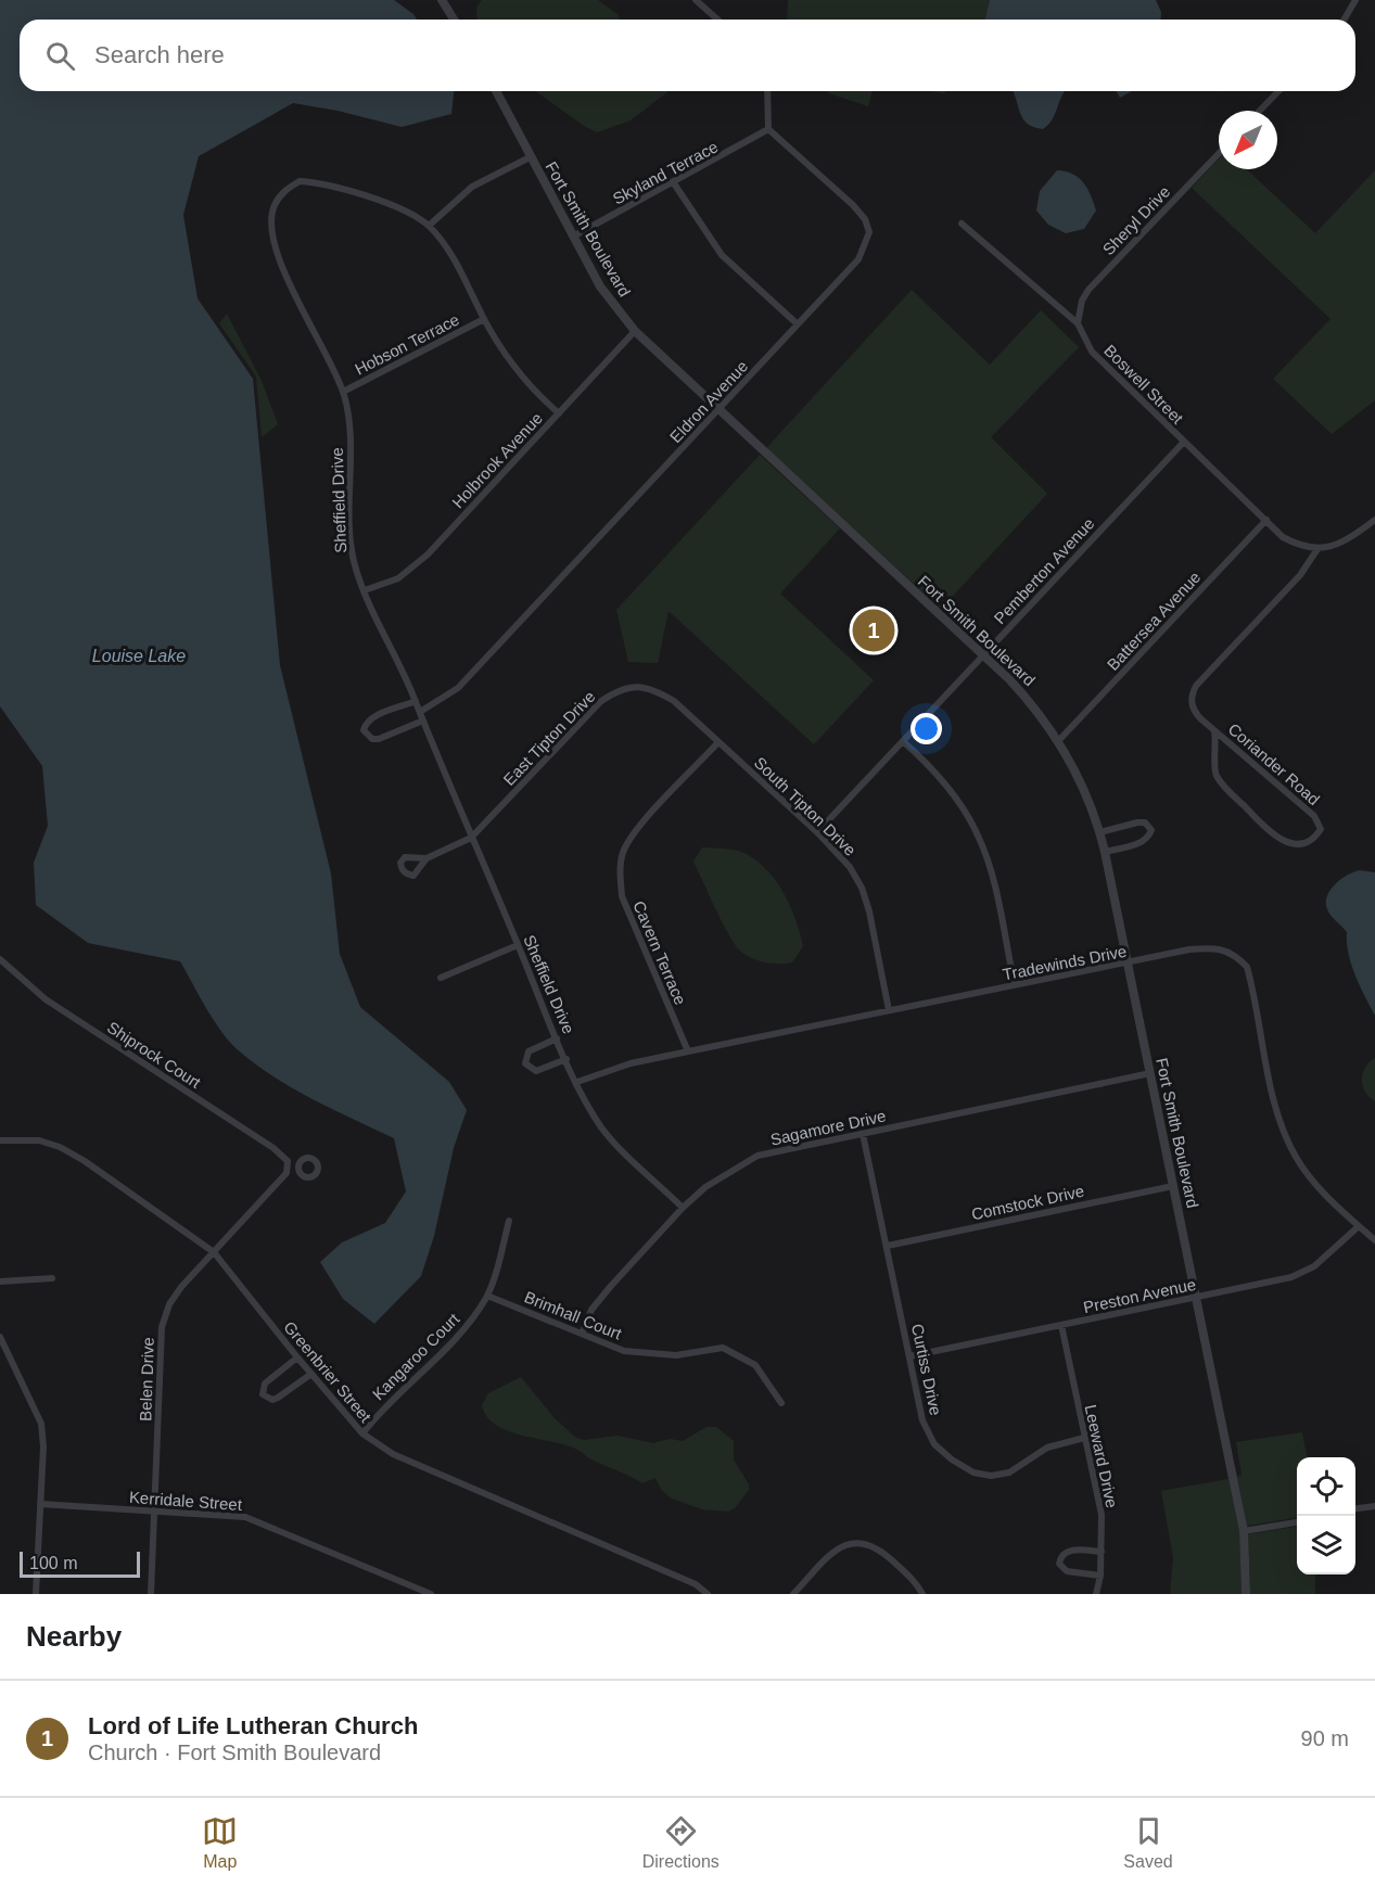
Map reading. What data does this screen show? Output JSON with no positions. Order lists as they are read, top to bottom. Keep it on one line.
{"streets":{"street":["Skyland Terrace","Sheryl Drive","Fort Smith Boulevard","Hobson Terrace","Boswell Street","Eldron Avenue","Holbrook Avenue","Sheffield Drive","Pemberton Avenue","Battersea Avenue","East Tipton Drive","Coriander Road","South Tipton Drive","Cavern Terrace","Tradewinds Drive","Shiprock Court","Sagamore Drive","Comstock Drive","Preston Avenue","Brimhall Court","Kangaroo Court","Curtiss Drive","Greenbrier Street","Belen Drive","Leeward Drive","Kerridale Street"]},"crossings":[["Skyland Terrace","Fort Smith Boulevard"],["Skyland Terrace","Eldron Avenue"],["Sheryl Drive","Boswell Street"],["Fort Smith Boulevard","Eldron Avenue"],["Fort Smith Boulevard","Holbrook Avenue"],["Fort Smith Boulevard","Pemberton Avenue"],["Fort Smith Boulevard","Battersea Avenue"],["Fort Smith Boulevard","Tradewinds Drive"],["Fort Smith Boulevard","Sagamore Drive"],["Fort Smith Boulevard","Comstock Drive"],["Fort Smith Boulevard","Preston Avenue"],["Hobson Terrace","Sheffield Drive"],["Boswell Street","Pemberton Avenue"],["Boswell Street","Battersea Avenue"],["Boswell Street","Coriander Road"],["Eldron Avenue","Sheffield Drive"],["Holbrook Avenue","Sheffield Drive"],["Sheffield Drive","East Tipton Drive"],["Sheffield Drive","Tradewinds Drive"],["Sheffield Drive","Sagamore Drive"],["Pemberton Avenue","South Tipton Drive"],["East Tipton Drive","South Tipton Drive"],["East Tipton Drive","Cavern Terrace"],["South Tipton Drive","Cavern Terrace"],["South Tipton Drive","Tradewinds Drive"],["Cavern Terrace","Tradewinds Drive"],["Tradewinds Drive","Preston Avenue"],["Shiprock Court","Belen Drive"],["Sagamore Drive","Brimhall Court"],["Sagamore Drive","Curtiss Drive"],["Comstock Drive","Curtiss Drive"],["Preston Avenue","Curtiss Drive"],["Preston Avenue","Leeward Drive"],["Brimhall Court","Kangaroo Court"],["Kangaroo Court","Greenbrier Street"],["Curtiss Drive","Leeward Drive"],["Greenbrier Street","Belen Drive"],["Belen Drive","Kerridale Street"]],"water":["Louise Lake"],"scale_bar":"100 m","north":"bottom left","page":{"search":"Search here","pins":"1","scale":"100 m","heading":"Nearby","list":[{"mark":"1","name":"Lord of Life Lutheran Church","note":"Church · Fort Smith Boulevard","value":"90 m"}],"nav":["Map","Directions","Saved"]}}
